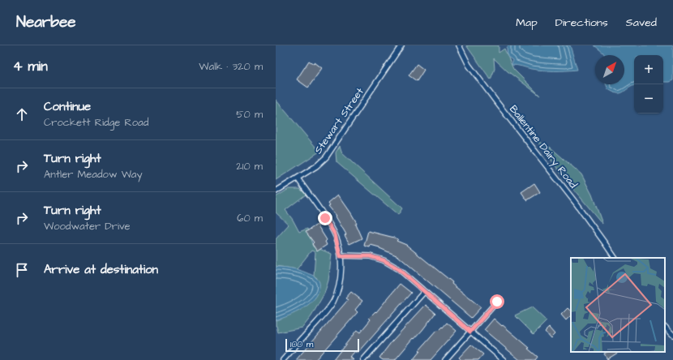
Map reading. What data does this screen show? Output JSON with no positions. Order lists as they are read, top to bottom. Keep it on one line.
{"streets":{"street":["Stewart Street","Ballentine Dairy Road"]},"scale_bar":"100 m","north":"top right","page":{"header":"Nearbee","nav":["Map","Directions","Saved"],"heading":["4 min","Walk · 320 m"],"map_buttons":["+","−"],"list":[["Continue","Crockett Ridge Road","50 m"],["Turn right","Antler Meadow Way","210 m"],["Turn right","Woodwater Drive","60 m"],"Arrive at destination"],"scale":"100 m"}}
